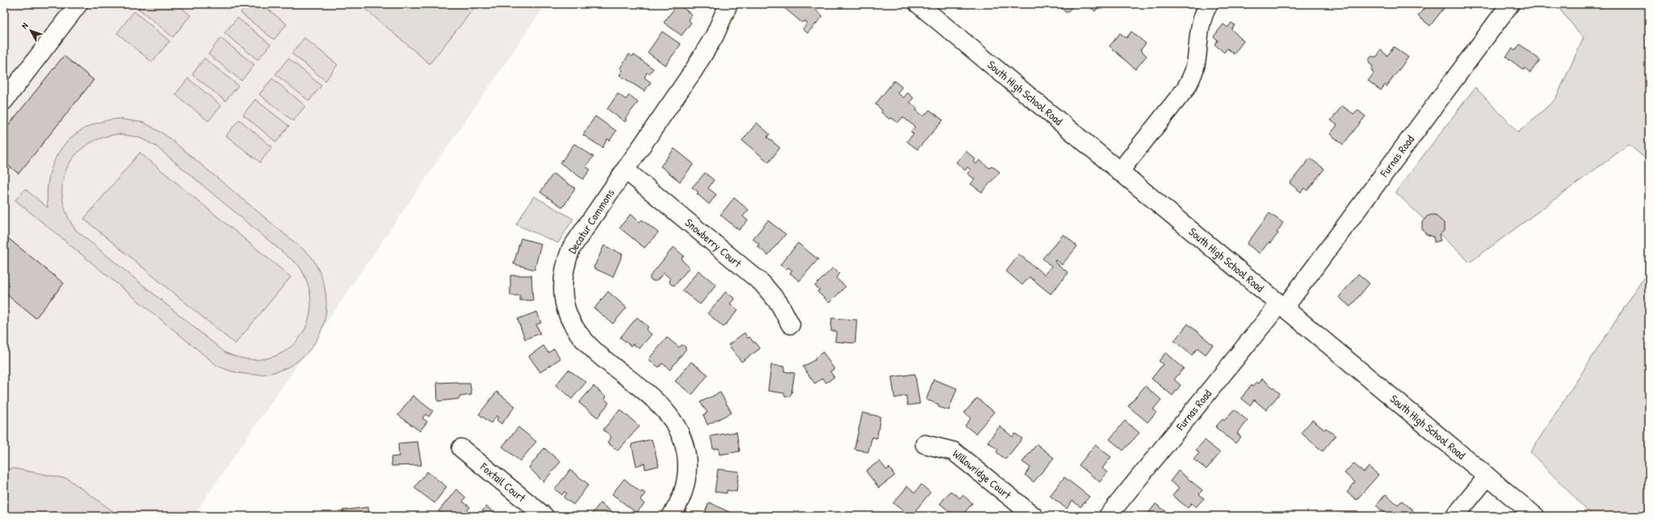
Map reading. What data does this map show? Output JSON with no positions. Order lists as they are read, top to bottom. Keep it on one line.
{"streets":{"street":["South High School Road","Furnas Road","Decatur Commons","Snowberry Court","Willowridge Court","Foxtail Court"]},"crossings":[["South High School Road","Furnas Road"],["Decatur Commons","Snowberry Court"]],"north":"top left"}
